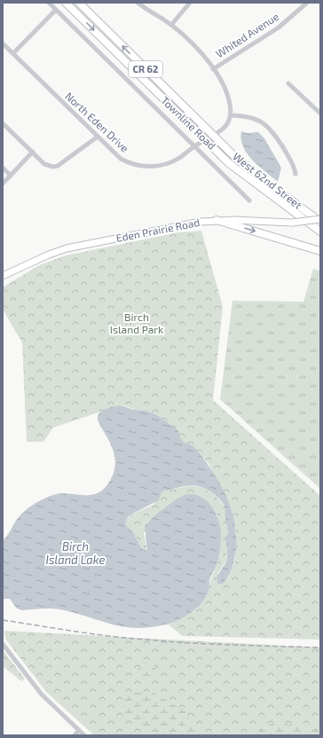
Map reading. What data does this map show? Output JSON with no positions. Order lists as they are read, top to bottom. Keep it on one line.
{"streets":{"main road":["CR 62","Townline Road","West 62nd Street","Eden Prairie Road"],"street":["Whited Avenue","North Eden Drive"]},"crossings":[["North Eden Drive","Townline Road"],["North Eden Drive","West 62nd Street"],["West 62nd Street","Eden Prairie Road"]],"one_way":["Townline Road","West 62nd Street"],"water":["Birch Island Lake"],"parks":["Birch Island Park"]}
